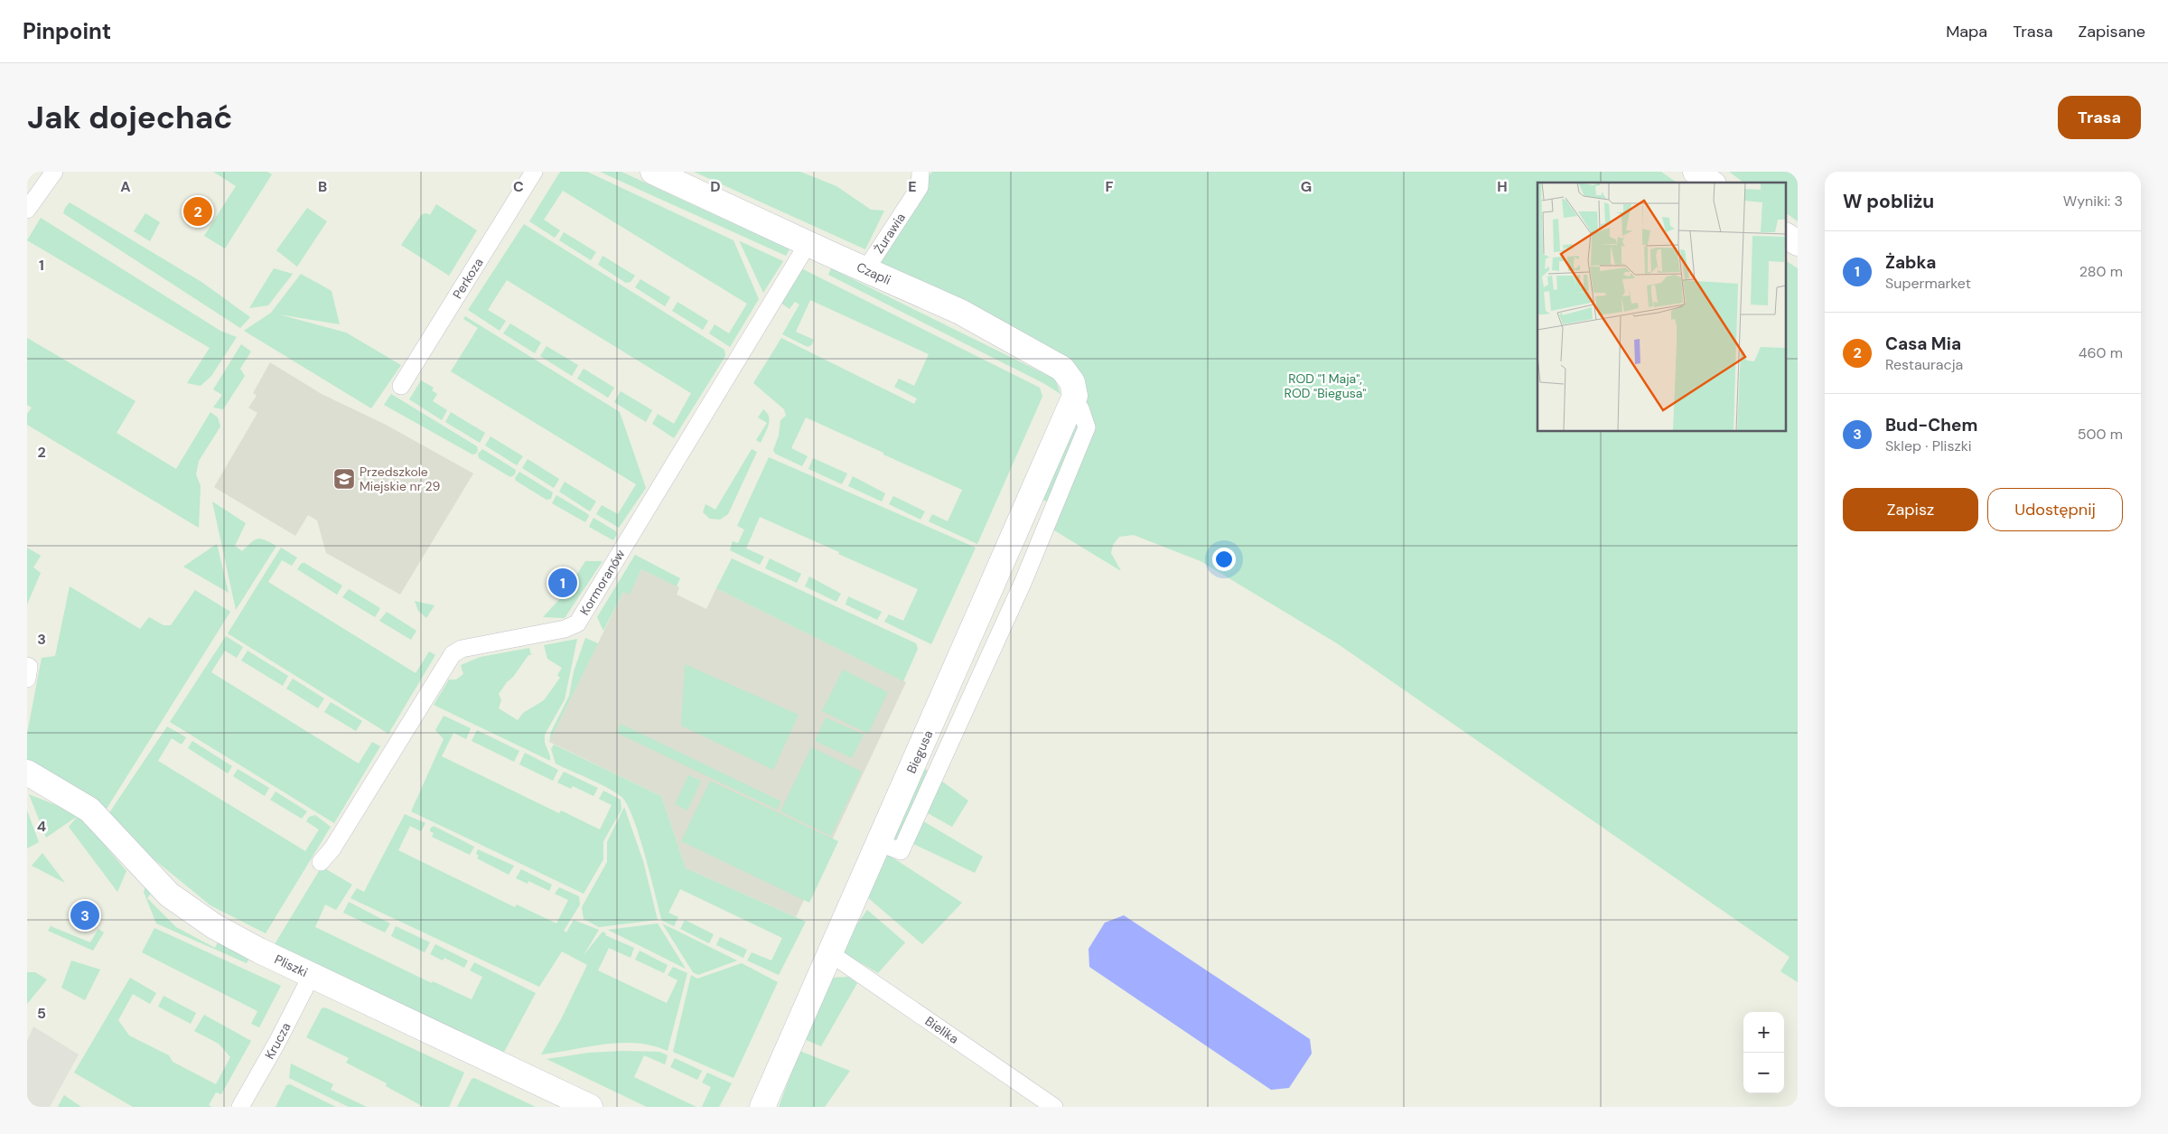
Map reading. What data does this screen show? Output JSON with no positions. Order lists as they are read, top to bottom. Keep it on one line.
{"streets":{"street":["Żurawia","Czapli","Perkoza","Kormoranów","Biegusa","Pliszki","Bielika","Krucza"]},"crossings":[["Żurawia","Czapli"],["Czapli","Kormoranów"],["Czapli","Biegusa"],["Biegusa","Bielika"],["Pliszki","Krucza"]],"parks":["ROD \"1 Maja\", ROD \"Biegusa\""],"places":{"school or university":["Przedszkole Miejskie nr 29"]},"page":{"header":"Pinpoint","nav":["Mapa","Trasa","Zapisane"],"buttons":["Trasa",["Zapisz","Udostępnij"]],"title":"Jak dojechać","heading":["W pobliżu","Wyniki: 3"],"pins":["2","1","3"],"list":[{"mark":"1","name":"Żabka","note":"Supermarket","value":"280 m"},{"mark":"2","name":"Casa Mia","note":"Restauracja","value":"460 m"},{"mark":"3","name":"Bud-Chem","note":"Sklep · Pliszki","value":"500 m"}],"map_buttons":["+","−"]},"grid":{"columns":["A","B","C","D","E","F","G","H"],"rows":["1","2","3","4","5"]}}
